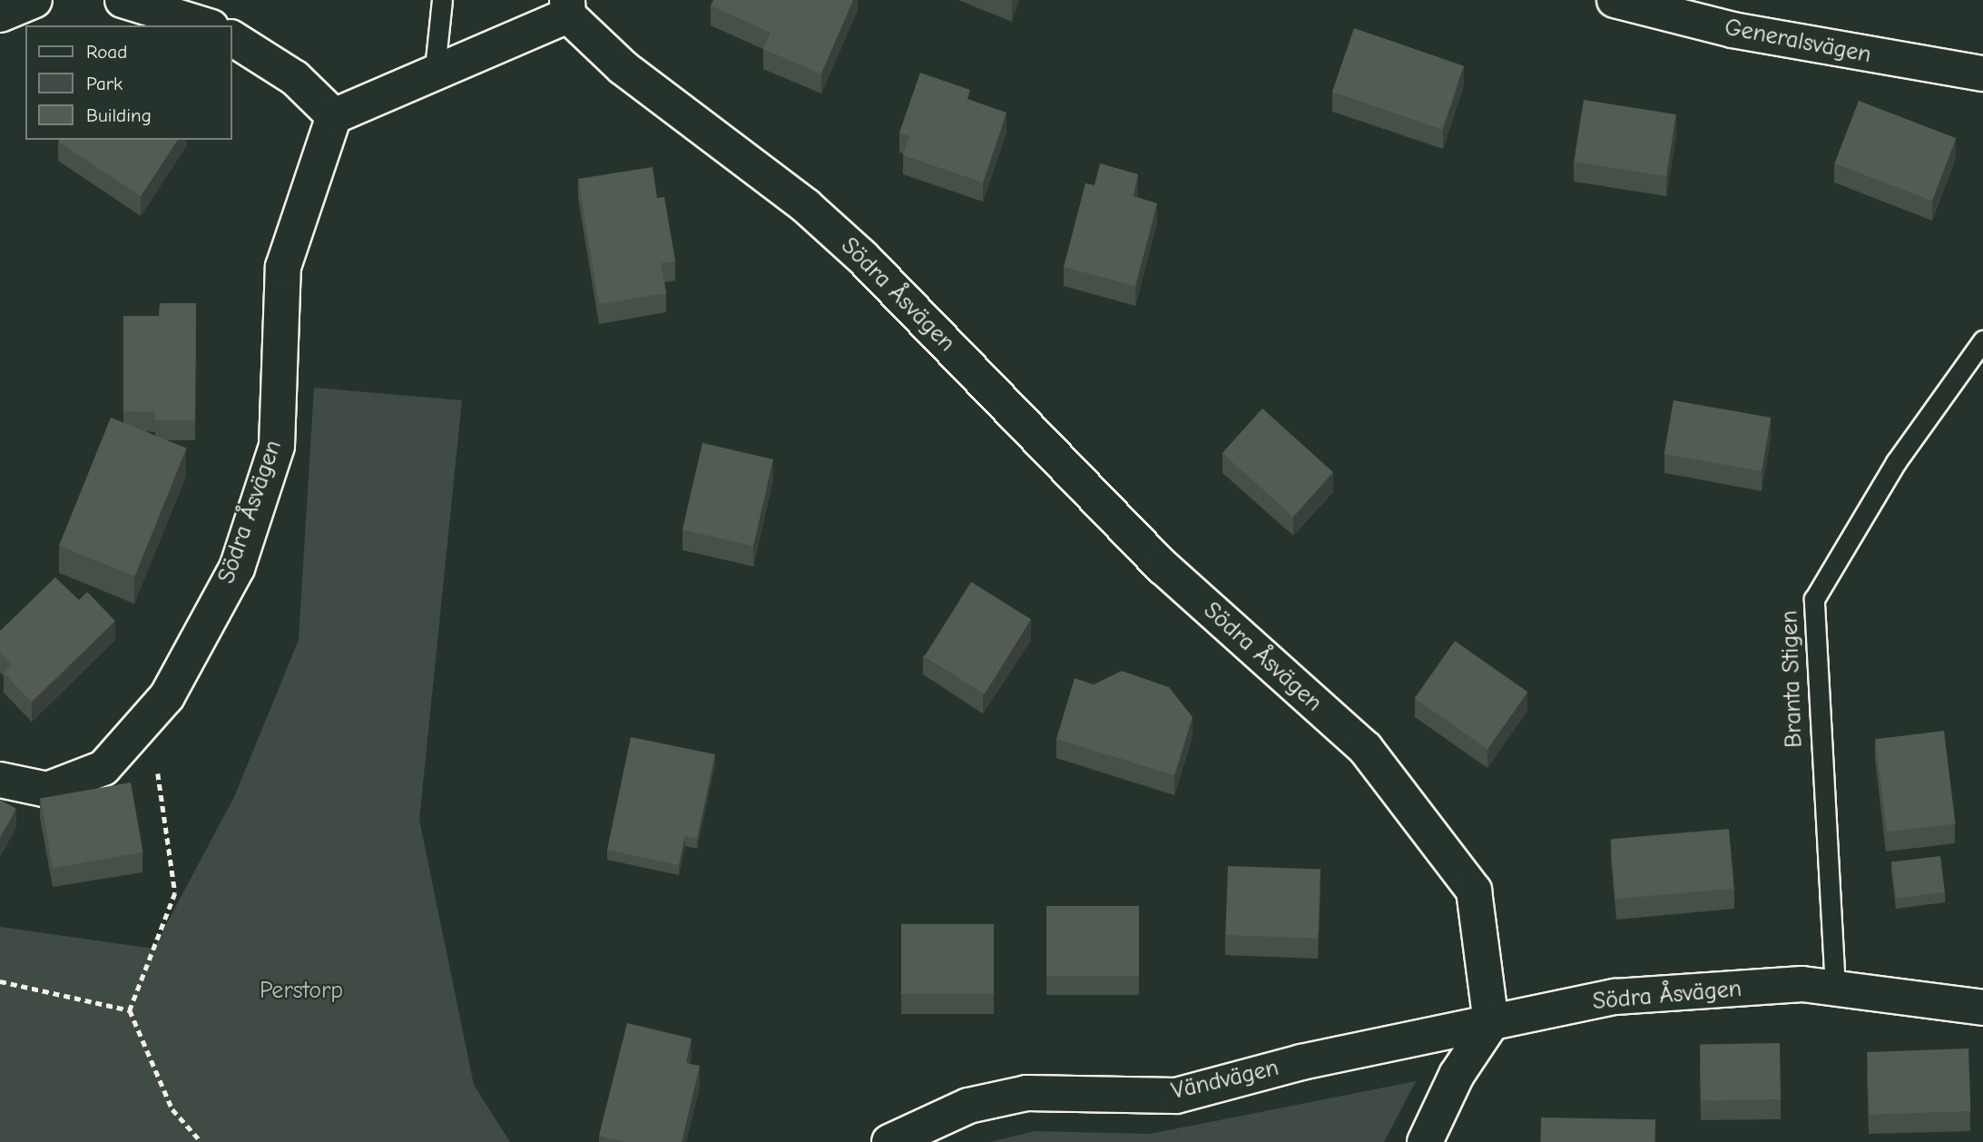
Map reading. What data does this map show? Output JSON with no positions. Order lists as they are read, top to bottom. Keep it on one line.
{"streets":{"street":["Generalsvägen","Södra Åsvägen","Vändvägen"],"lane":["Branta Stigen"]},"crossings":[["Södra Åsvägen","Branta Stigen"],["Södra Åsvägen","Vändvägen"]],"parks":["Perstorp"],"legend":["Road","Park","Building"]}
